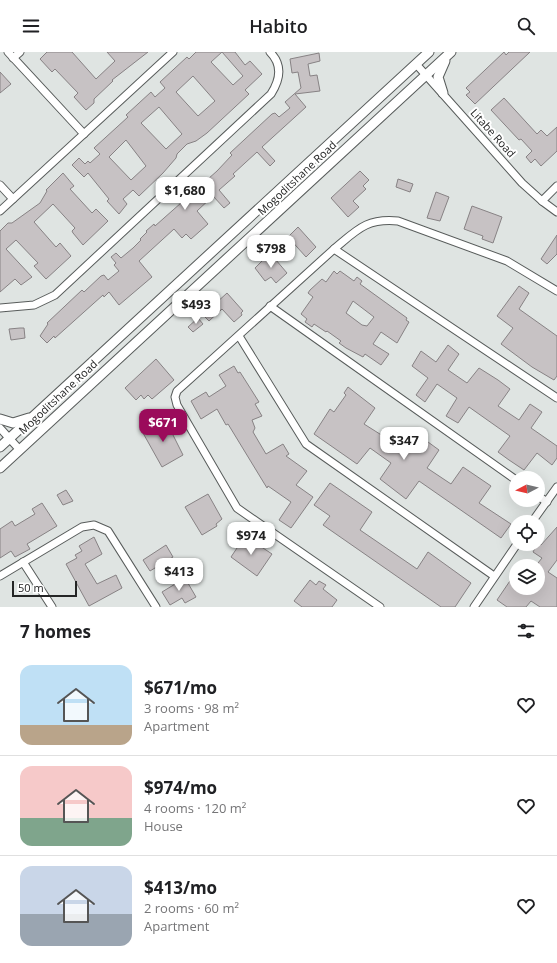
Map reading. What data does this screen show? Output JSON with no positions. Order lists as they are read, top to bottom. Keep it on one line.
{"streets":{"main road":["Mogoditshane Road"],"street":["Litabe Road"]},"crossings":[["Litabe Road","Mogoditshane Road"]],"scale_bar":"50 m","north":"left","page":{"header":"Habito","price":["$1,680","$798","$493","$671","$347","$974","$413"],"scale":"50 m","heading":"7 homes","list":[{"name":"$671/mo","note":"3 rooms · 98 m² · Apartment"},{"name":"$974/mo","note":"4 rooms · 120 m² · House"},{"name":"$413/mo","note":"2 rooms · 60 m² · Apartment"}]}}
